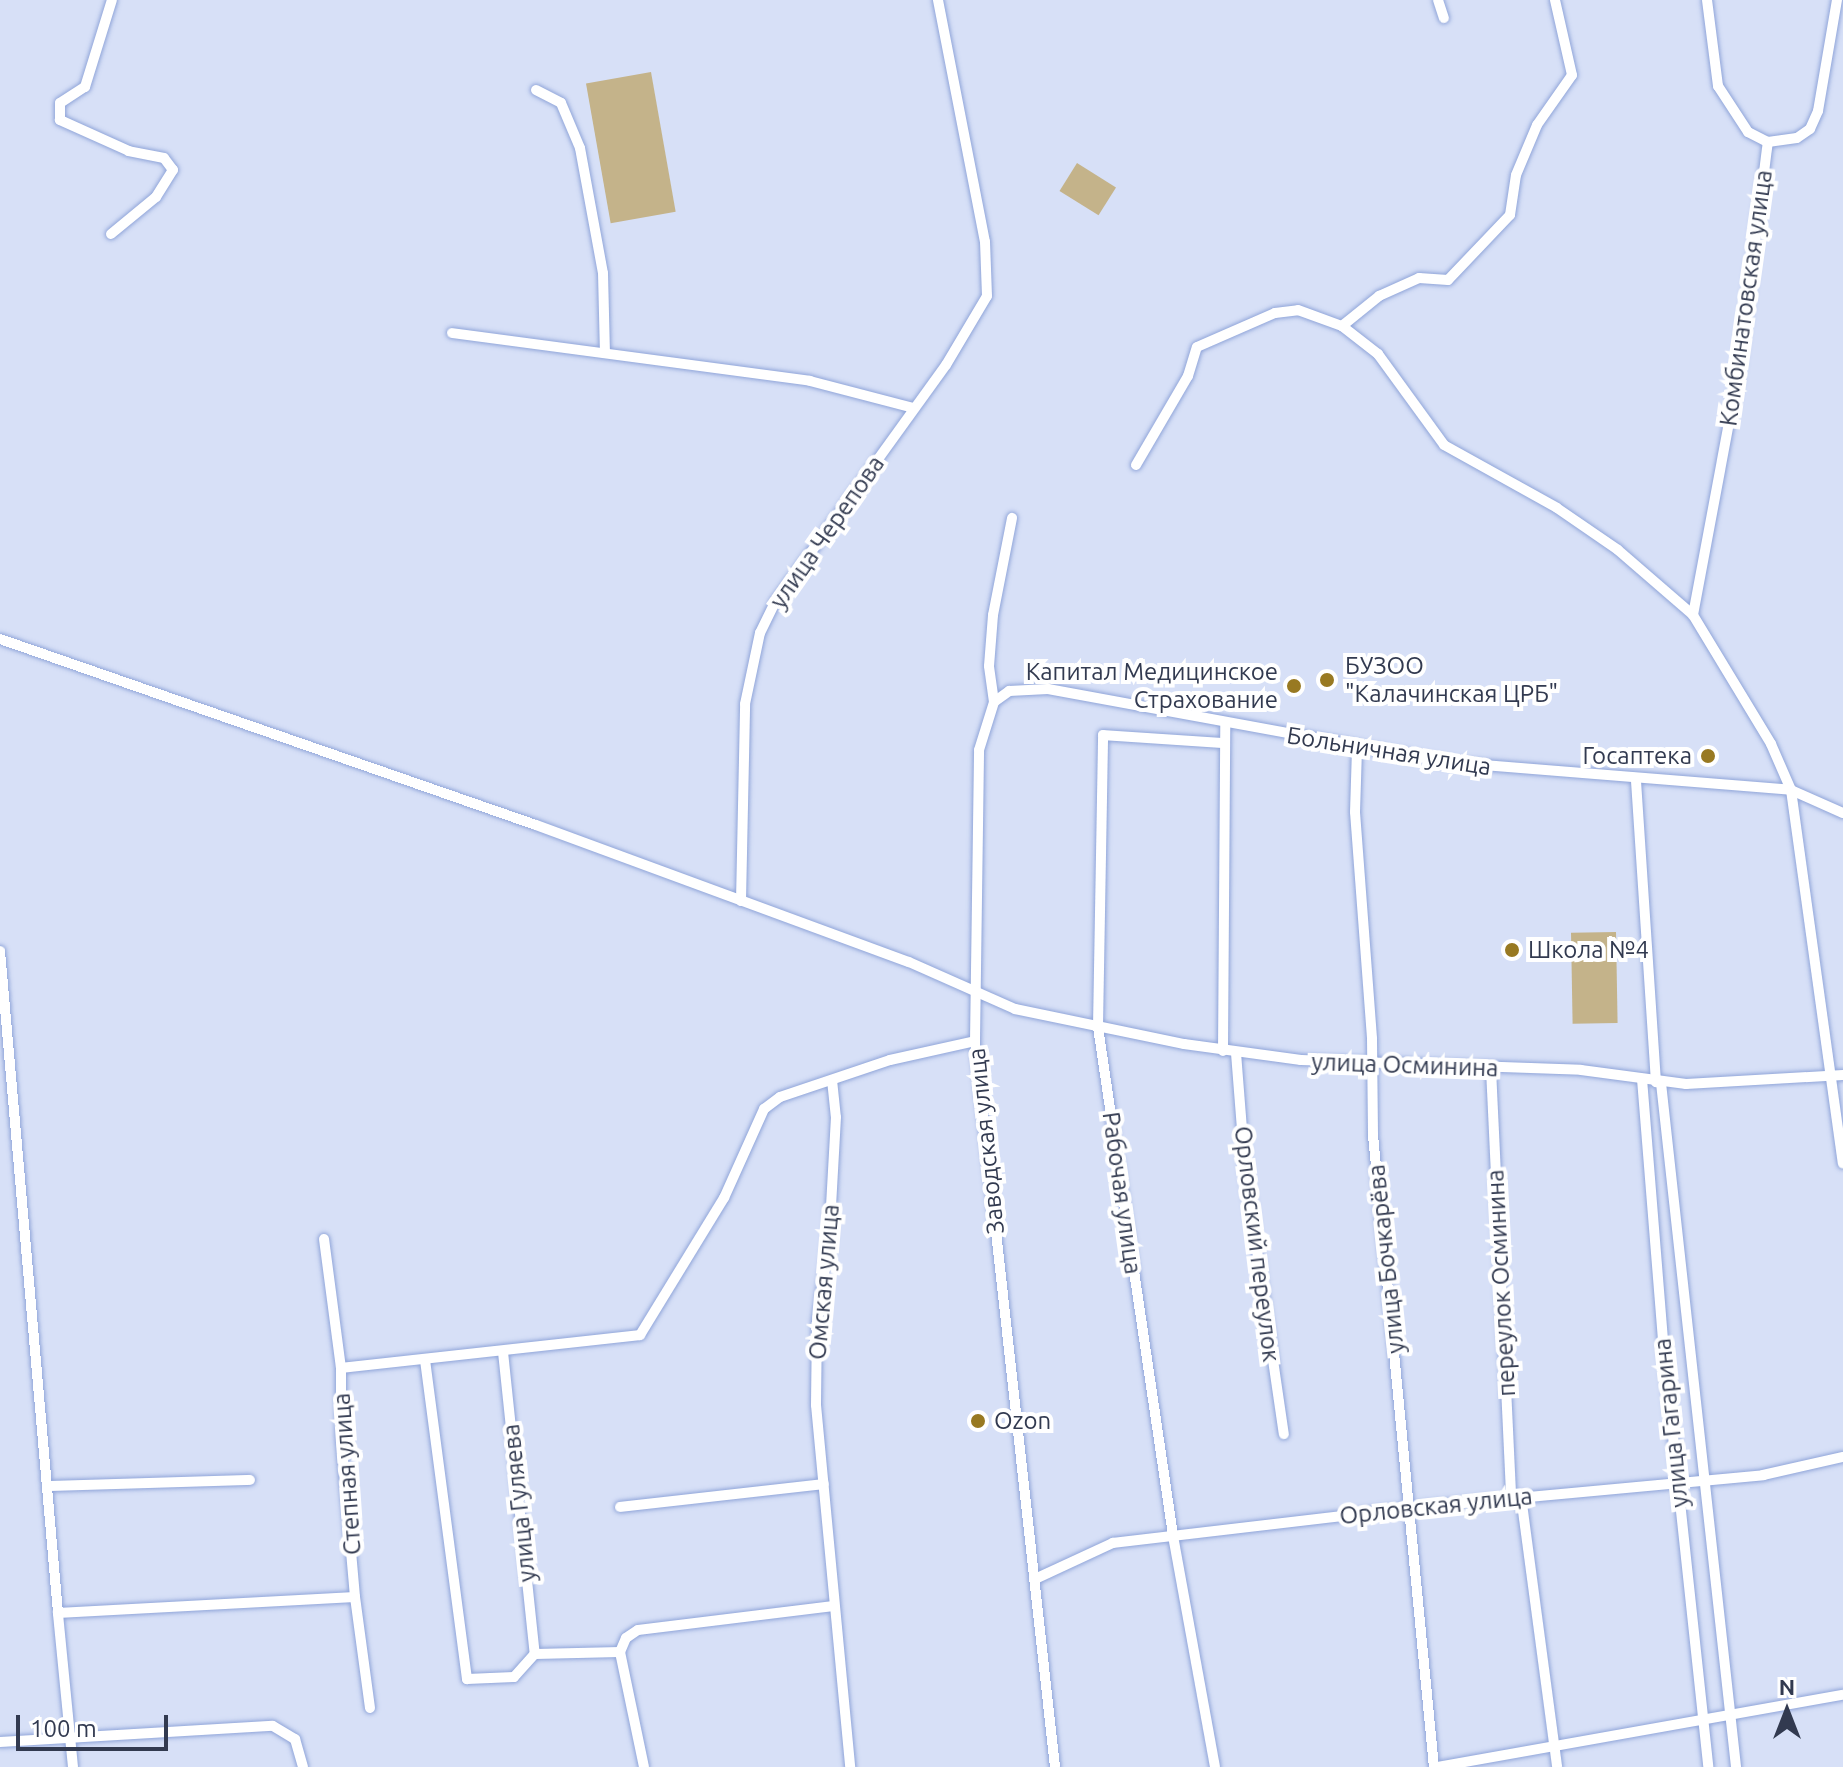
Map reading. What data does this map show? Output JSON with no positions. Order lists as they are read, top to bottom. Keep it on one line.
{"streets":{"street":["Комбинатовская улица","улица Черепова","Больничная улица","улица Осминина","Заводская улица","Рабочая улица","Орловский переулок","улица Бочкарёва","Омская улица","переулок Осминина","улица Гагарина","Степная улица","улица Гуляева","Орловская улица"]},"crossings":[["улица Черепова","улица Осминина"],["Больничная улица","Заводская улица"],["Больничная улица","улица Бочкарёва"],["Больничная улица","улица Гагарина"],["улица Осминина","Заводская улица"],["улица Осминина","Рабочая улица"],["улица Осминина","Орловский переулок"],["улица Осминина","улица Бочкарёва"],["улица Осминина","переулок Осминина"],["улица Осминина","улица Гагарина"],["Заводская улица","Орловская улица"],["Рабочая улица","Орловская улица"],["улица Бочкарёва","Орловская улица"],["переулок Осминина","Орловская улица"],["улица Гагарина","Орловская улица"]],"places":["БУЗОО \"Калачинская ЦРБ\"","Капитал Медицинское Страхование","Госаптека","Школа №4","Ozon"],"scale_bar":"100 m","north":"top"}
